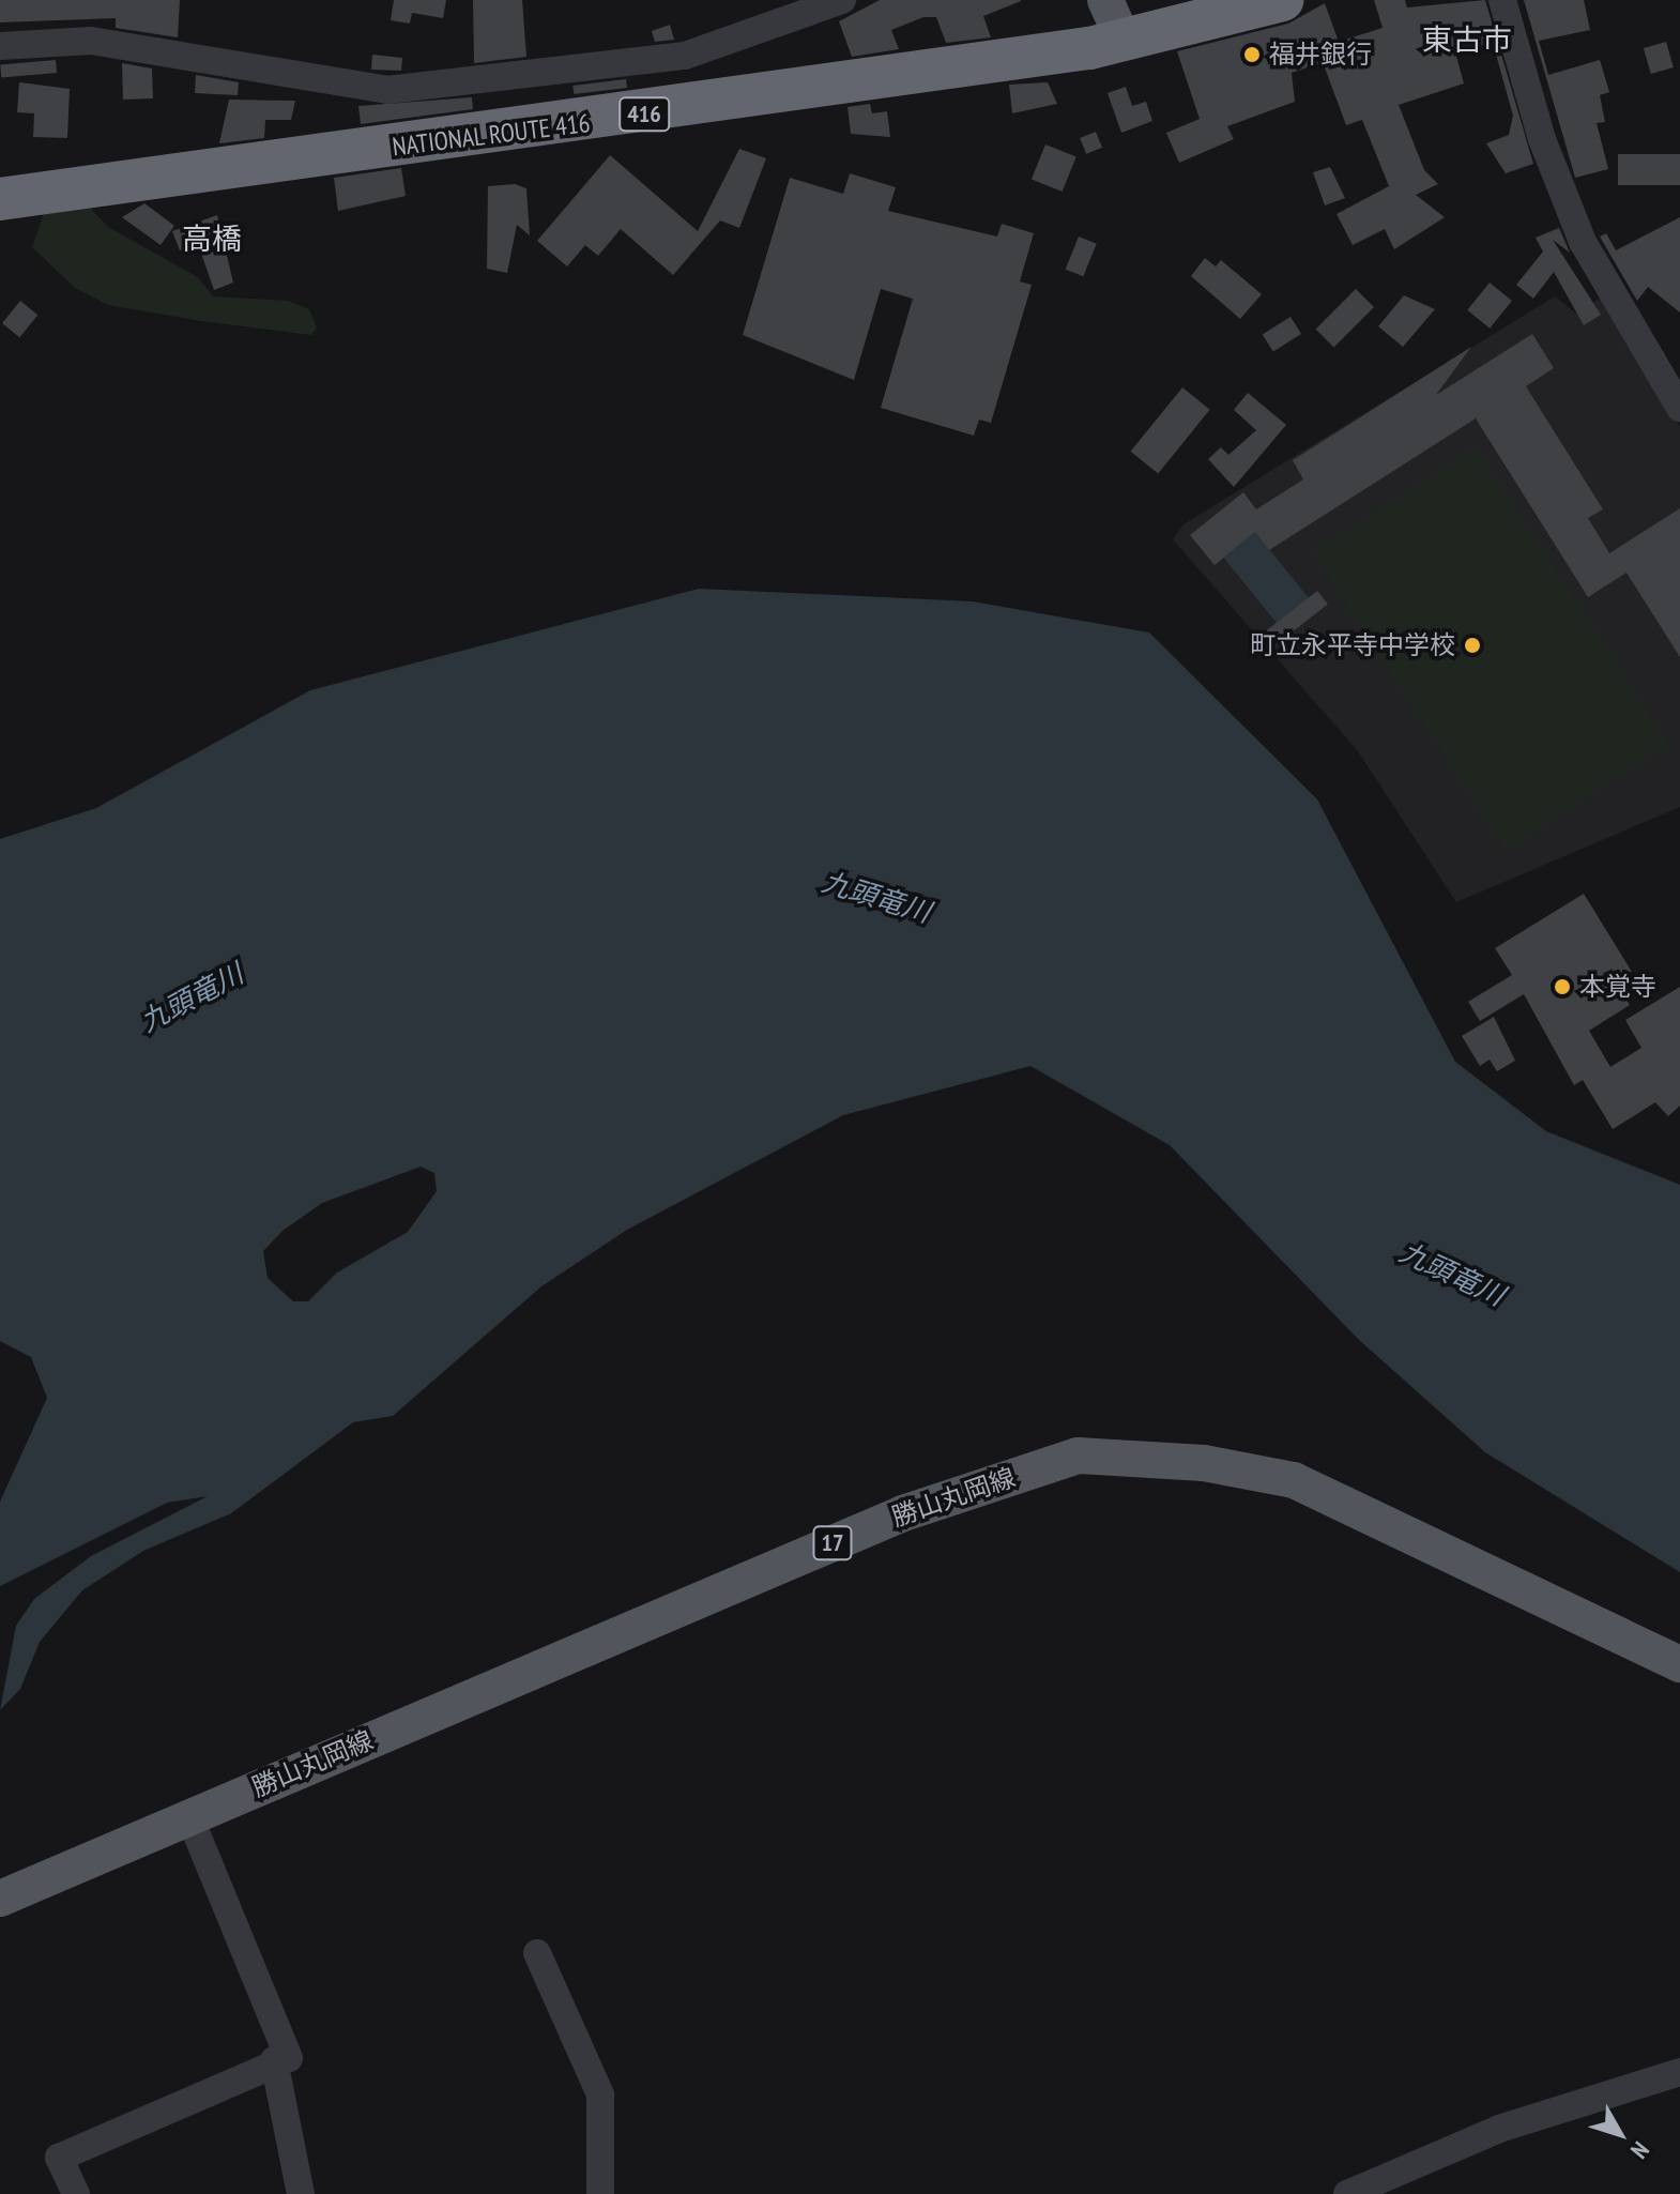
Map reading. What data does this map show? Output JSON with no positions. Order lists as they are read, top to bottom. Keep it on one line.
{"streets":{"highway":["416","NATIONAL ROUTE 416"],"main road":["勝山丸岡線","17"]},"districts":["東古市","高橋"],"water":["九頭竜川"],"places":["福井銀行","町立永平寺中学校","本覚寺"],"north":"bottom right"}
